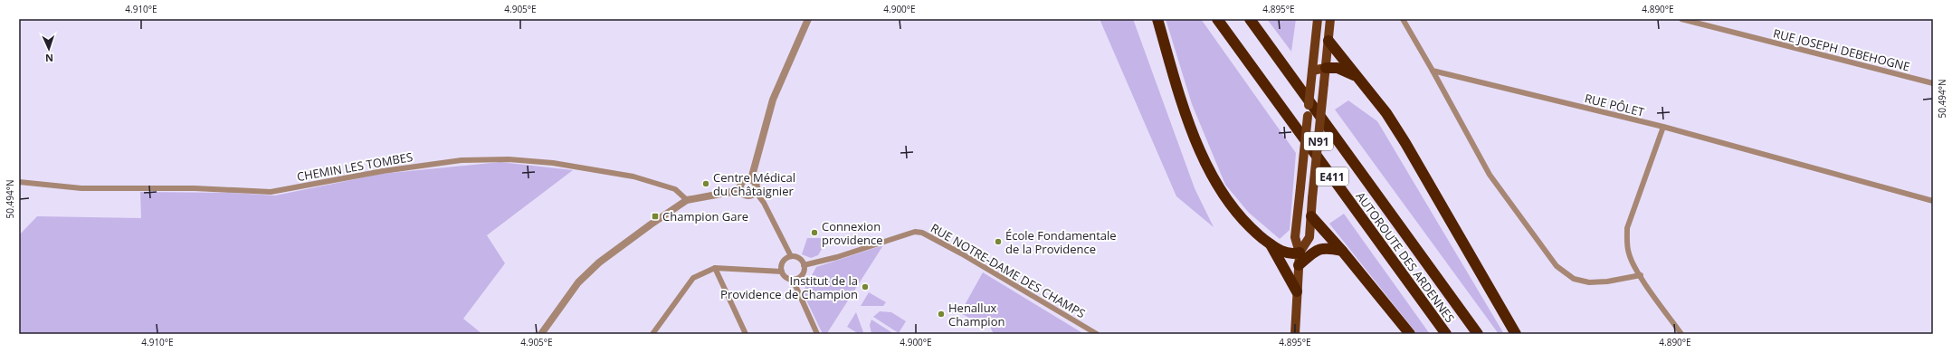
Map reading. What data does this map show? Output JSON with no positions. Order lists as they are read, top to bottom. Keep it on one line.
{"streets":{"highway":["E411","AUTOROUTE DES ARDENNES"],"main road":["N91"],"street":["RUE JOSEPH DEBEHOGNE","RUE PÔLET","CHEMIN LES TOMBES","RUE NOTRE-DAME DES CHAMPS"]},"places":{"other":["Centre Médical du Châtaignier","Connexion providence","École Fondamentale de la Providence","Institut de la Providence de Champion","Henallux Champion"],"transit":["Champion Gare"]},"north":"bottom","coordinates":["4.910°E","4.905°E","4.900°E","4.895°E","4.890°E","50.494°N"]}
